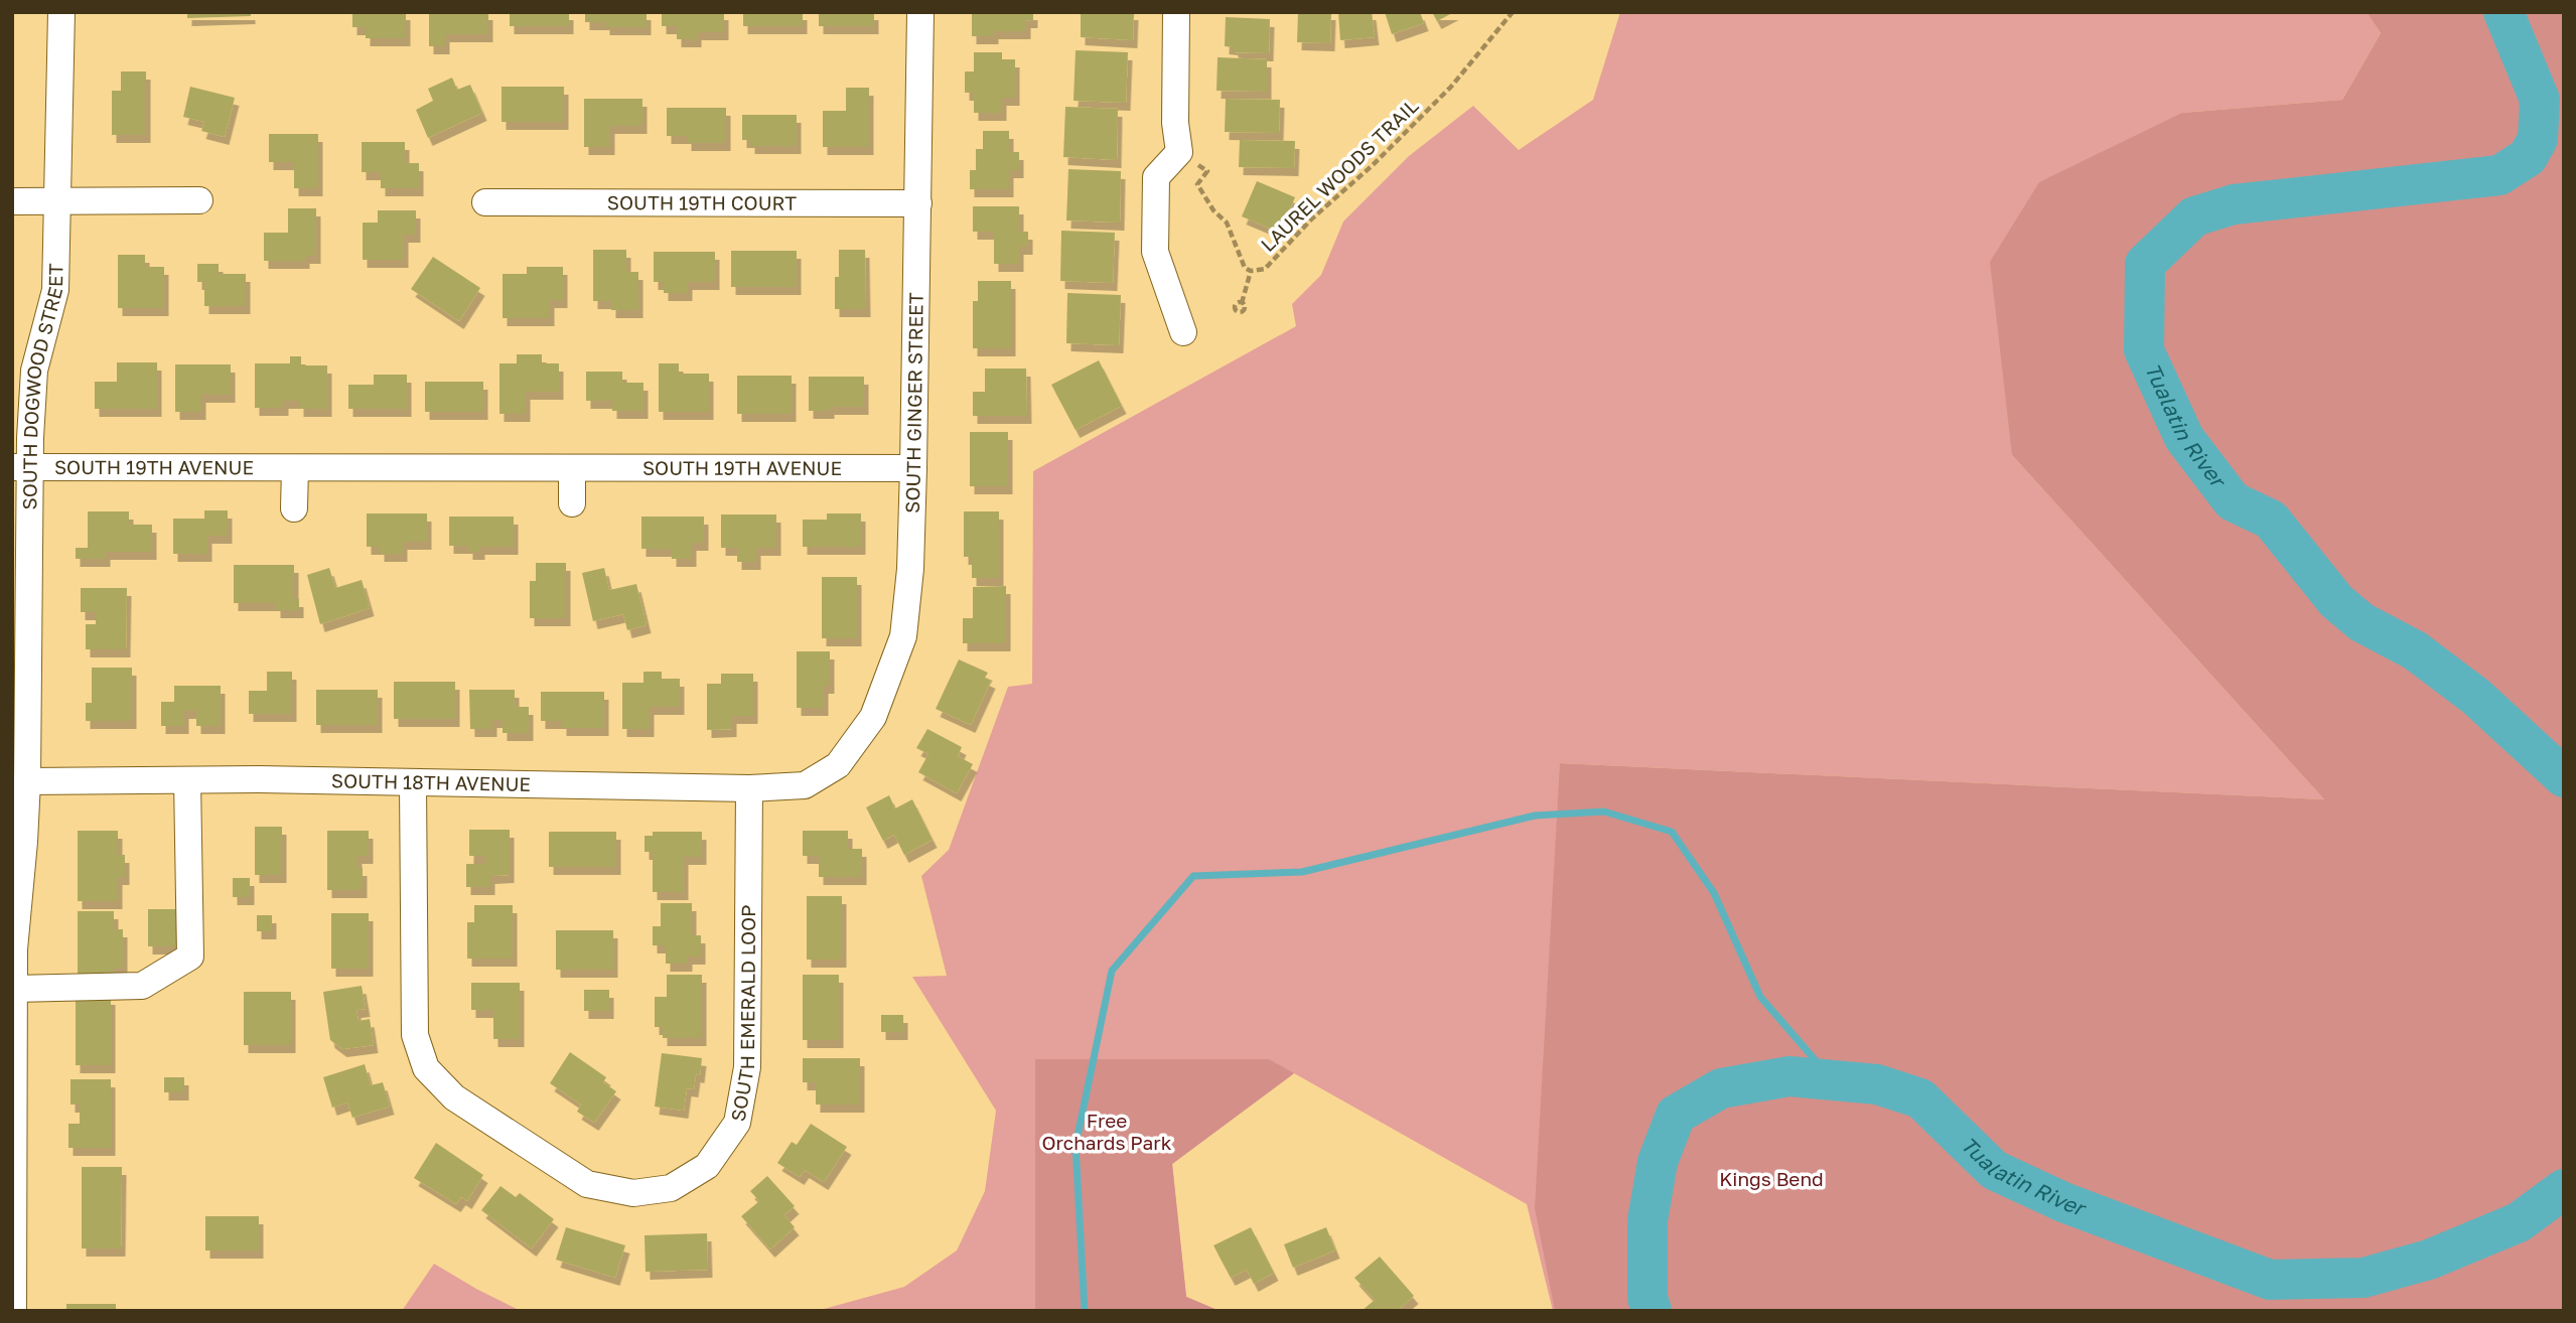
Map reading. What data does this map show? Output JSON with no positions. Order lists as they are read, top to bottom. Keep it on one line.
{"streets":{"street":["SOUTH 19TH COURT","SOUTH DOGWOOD STREET","SOUTH GINGER STREET","SOUTH 19TH AVENUE","SOUTH 18TH AVENUE","SOUTH EMERALD LOOP"],"path":["LAUREL WOODS TRAIL"]},"crossings":[["SOUTH 19TH COURT","SOUTH GINGER STREET"],["SOUTH DOGWOOD STREET","SOUTH 19TH AVENUE"],["SOUTH DOGWOOD STREET","SOUTH 18TH AVENUE"],["SOUTH GINGER STREET","SOUTH 19TH AVENUE"],["SOUTH GINGER STREET","SOUTH 18TH AVENUE"],["SOUTH 18TH AVENUE","SOUTH EMERALD LOOP"]],"water":["Tualatin River"],"parks":["Free Orchards Park","Kings Bend"]}
